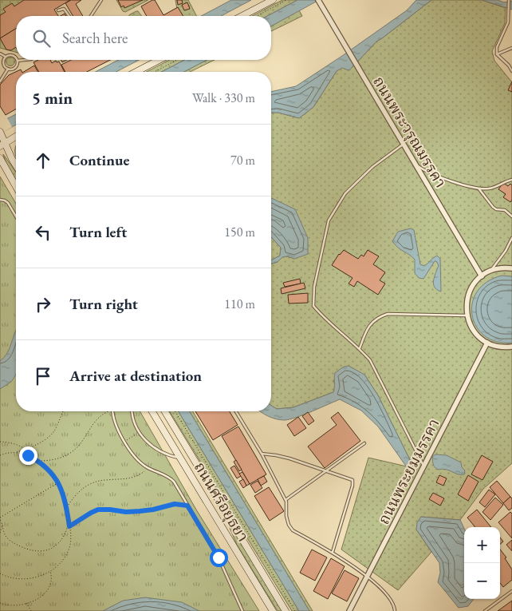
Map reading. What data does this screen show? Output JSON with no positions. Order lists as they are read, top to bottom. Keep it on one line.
{"streets":{"main road":["ถนนศรีอยุธยา"],"street":["ถนนพระวรุณมรรคา","ถนนพระยมมรรคา"]},"page":{"search":"Search here","heading":["5 min","Walk · 330 m"],"list":[["Continue","70 m"],["Turn left","150 m"],["Turn right","110 m"],"Arrive at destination"],"map_buttons":["+","−"]}}
